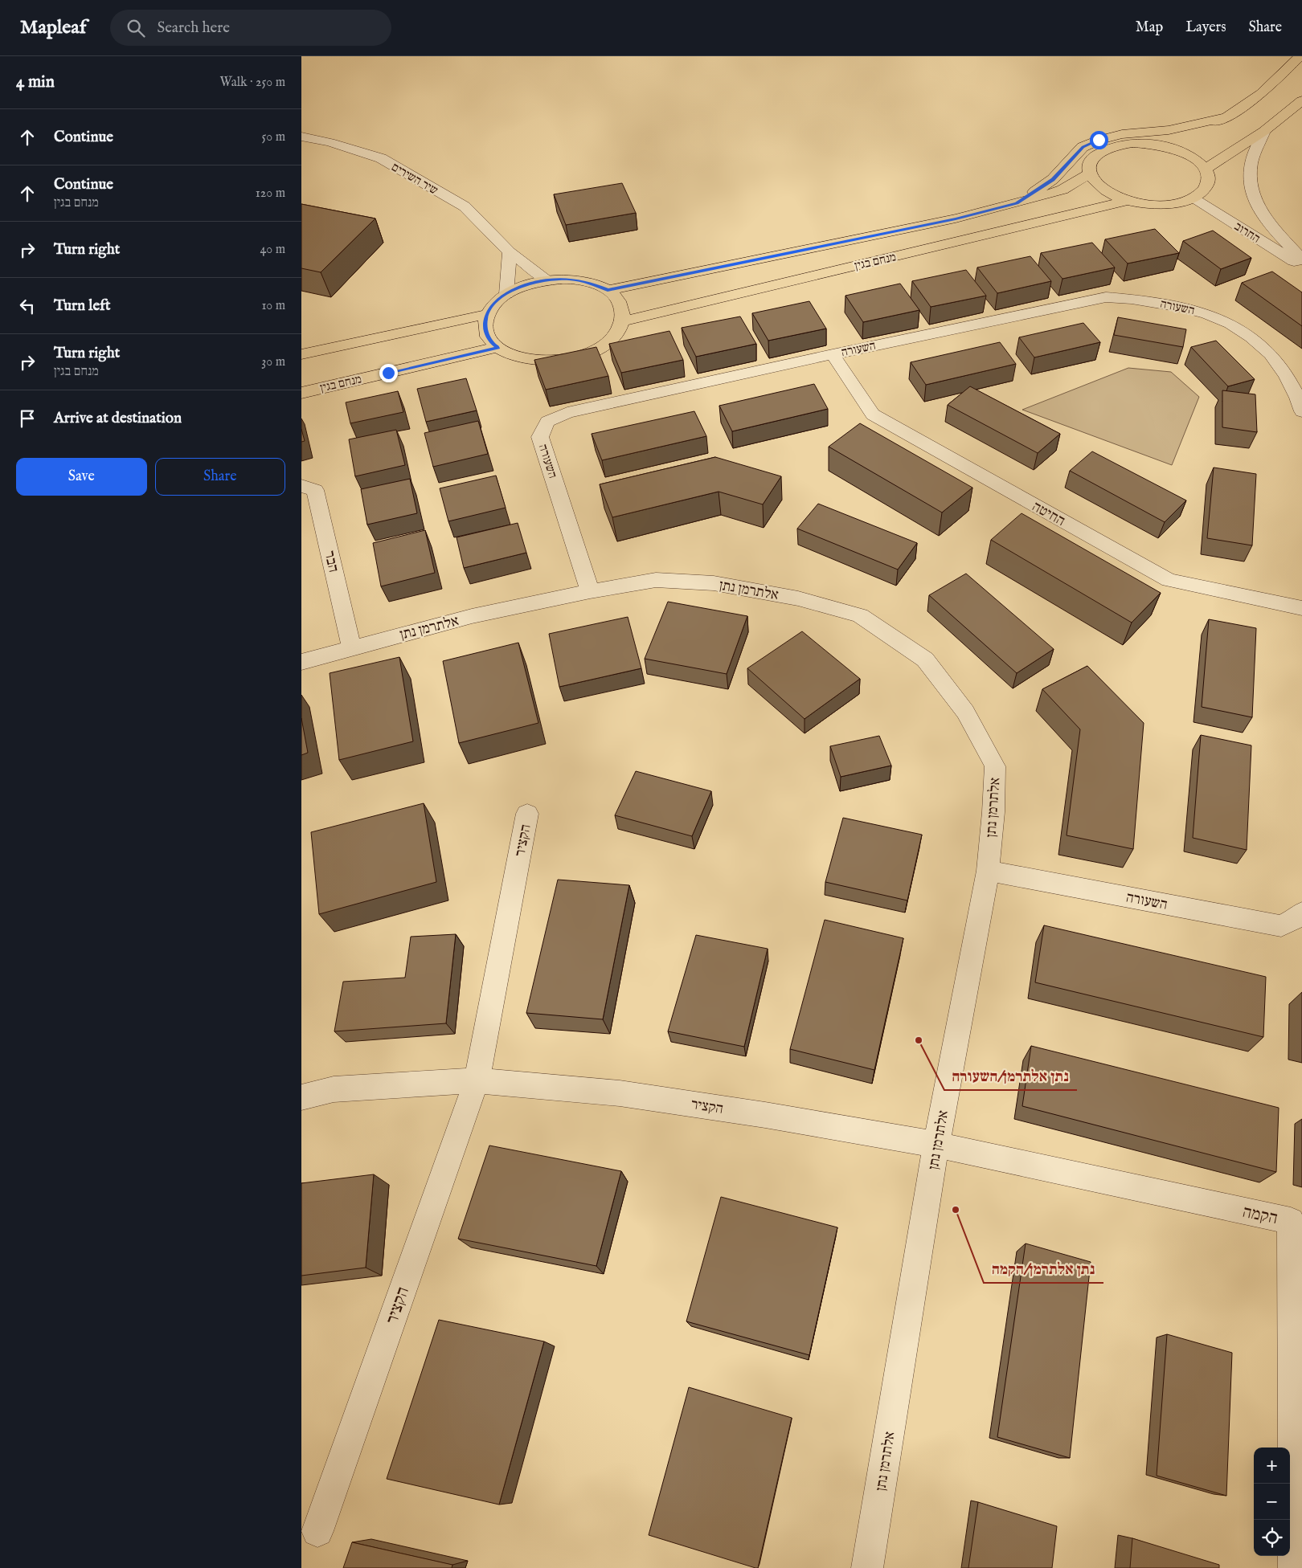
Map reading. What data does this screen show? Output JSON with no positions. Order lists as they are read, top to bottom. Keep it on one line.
{"streets":{"main road":["מנחם בגין"],"street":["שיר השירים","החרוב","השעורה","החיטה","הבר","אלתרמן נתן","הקציר","הקמה"]},"crossings":[["שיר השירים","מנחם בגין"],["השעורה","החיטה"],["השעורה","אלתרמן נתן"],["הבר","אלתרמן נתן"],["אלתרמן נתן","הקציר"],["אלתרמן נתן","הקמה"],["הקציר","הקמה"]],"places":["נתן אלתרמן/השעורה","נתן אלתרמן/הקמה"],"page":{"header":"Mapleaf","search":"Search here","nav":["Map","Layers","Share"],"heading":["4 min","Walk · 250 m"],"list":[["Continue","50 m"],["Continue","מנחם בגין","120 m"],["Turn right","40 m"],["Turn left","10 m"],["Turn right","מנחם בגין","30 m"],"Arrive at destination"],"buttons":["Save","Share"],"map_buttons":["+","−"]}}
